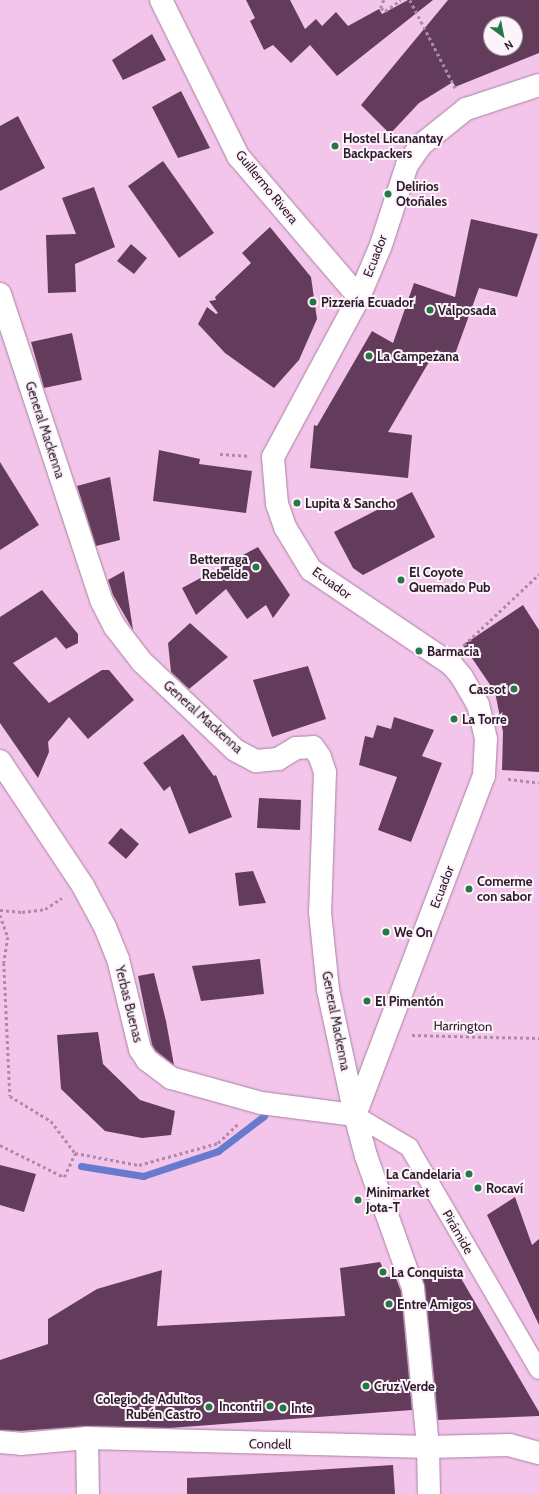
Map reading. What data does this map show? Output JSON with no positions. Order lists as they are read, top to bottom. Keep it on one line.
{"streets":{"main road":["Guillermo Rivera","Ecuador","General Mackenna","Yerbas Buenas","Condell"],"street":["Pirámide"],"path":["Harrington"]},"crossings":[["Guillermo Rivera","Ecuador"],["Ecuador","General Mackenna"],["Ecuador","Yerbas Buenas"],["Ecuador","Harrington"],["Ecuador","Pirámide"],["General Mackenna","Yerbas Buenas"],["General Mackenna","Pirámide"],["Yerbas Buenas","Pirámide"]],"places":["Hostel Licanantay Backpackers","Delirios Otoñales","Pizzería Ecuador","Valposada","La Campezana","Lupita & Sancho","Betterraga Rebelde","El Coyote Quemado Pub","Barmacia","Cassot","La Torre","Comerme con sabor","We On","El Pimentón","La Candelaria","Rocaví","Minimarket Jota-T","La Conquista","Entre Amigos","Cruz Verde","Incontri","Colegio de Adultos Rubén Castro","Inte"],"north":"bottom right"}
